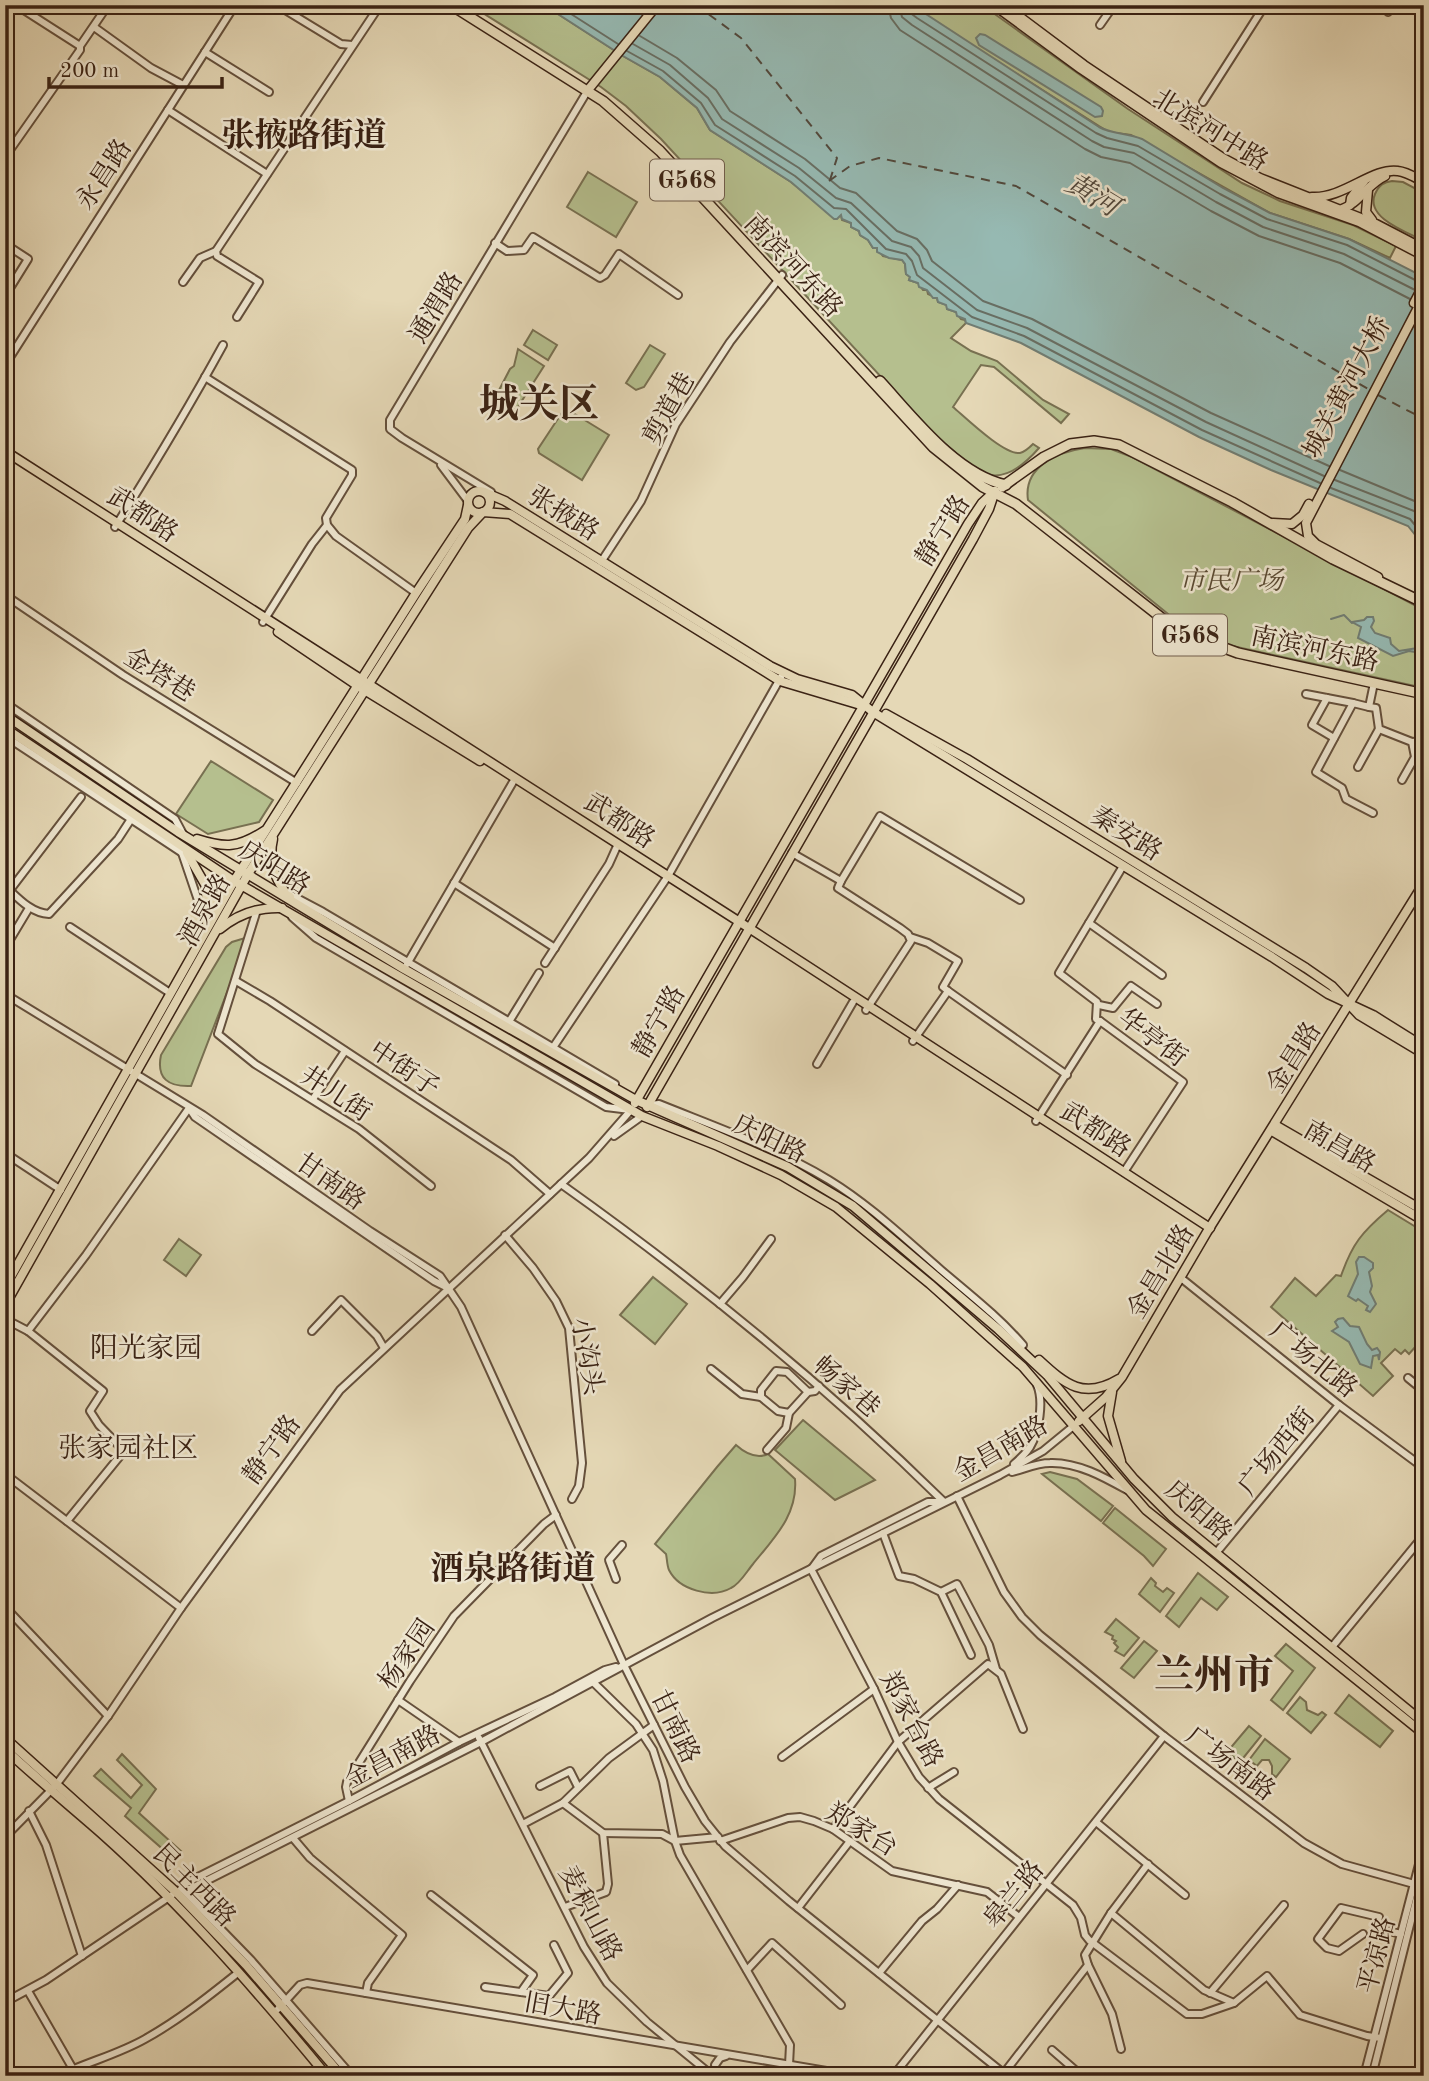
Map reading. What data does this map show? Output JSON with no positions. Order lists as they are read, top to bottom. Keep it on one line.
{"streets":{"highway":["G568","南滨河东路"],"main road":["北滨河中路","城关黄河大桥","张掖路","武都路","静宁路","秦安路","庆阳路","酒泉路","金昌路","南昌路","金昌北路","民主西路"],"street":["永昌路","通渭路","剪道巷","金塔巷","华亭街","中街子","井儿街","甘南路","小沟头","广场北路","畅家巷","金昌南路","广场西街","杨家园","郑家台路","广场南路","郑家台","皋兰路","麦积山路","平凉路","旧大路"]},"crossings":[["南滨河东路","通渭路"],["南滨河东路","剪道巷"],["南滨河东路","静宁路"],["通渭路","张掖路"],["剪道巷","张掖路"],["剪道巷","秦安路"],["张掖路","秦安路"],["张掖路","酒泉路"],["武都路","静宁路"],["武都路","酒泉路"],["武都路","华亭街"],["武都路","金昌北路"],["静宁路","秦安路"],["静宁路","庆阳路"],["静宁路","中街子"],["静宁路","甘南路"],["静宁路","小沟头"],["静宁路","畅家巷"],["静宁路","民主西路"],["金塔巷","酒泉路"],["秦安路","金昌路"],["庆阳路","酒泉路"],["庆阳路","金昌北路"],["庆阳路","金昌南路"],["庆阳路","广场西街"],["酒泉路","中街子"],["酒泉路","井儿街"],["酒泉路","甘南路"],["金昌路","南昌路"],["金昌路","金昌北路"],["南昌路","金昌北路"],["甘南路","金昌南路"],["甘南路","杨家园"],["甘南路","郑家台"],["甘南路","皋兰路"],["金昌北路","广场北路"],["金昌北路","金昌南路"],["广场北路","广场西街"],["畅家巷","金昌南路"],["金昌南路","杨家园"],["金昌南路","郑家台路"],["金昌南路","广场南路"],["金昌南路","民主西路"],["金昌南路","麦积山路"],["郑家台路","皋兰路"],["广场南路","皋兰路"],["广场南路","平凉路"],["郑家台","皋兰路"],["民主西路","旧大路"],["麦积山路","旧大路"]],"districts":["张掖路街道","城关区","阳光家园","张家园社区","酒泉路街道","兰州市"],"water":["黄河"],"parks":["市民广场"],"scale_bar":"200 m"}
